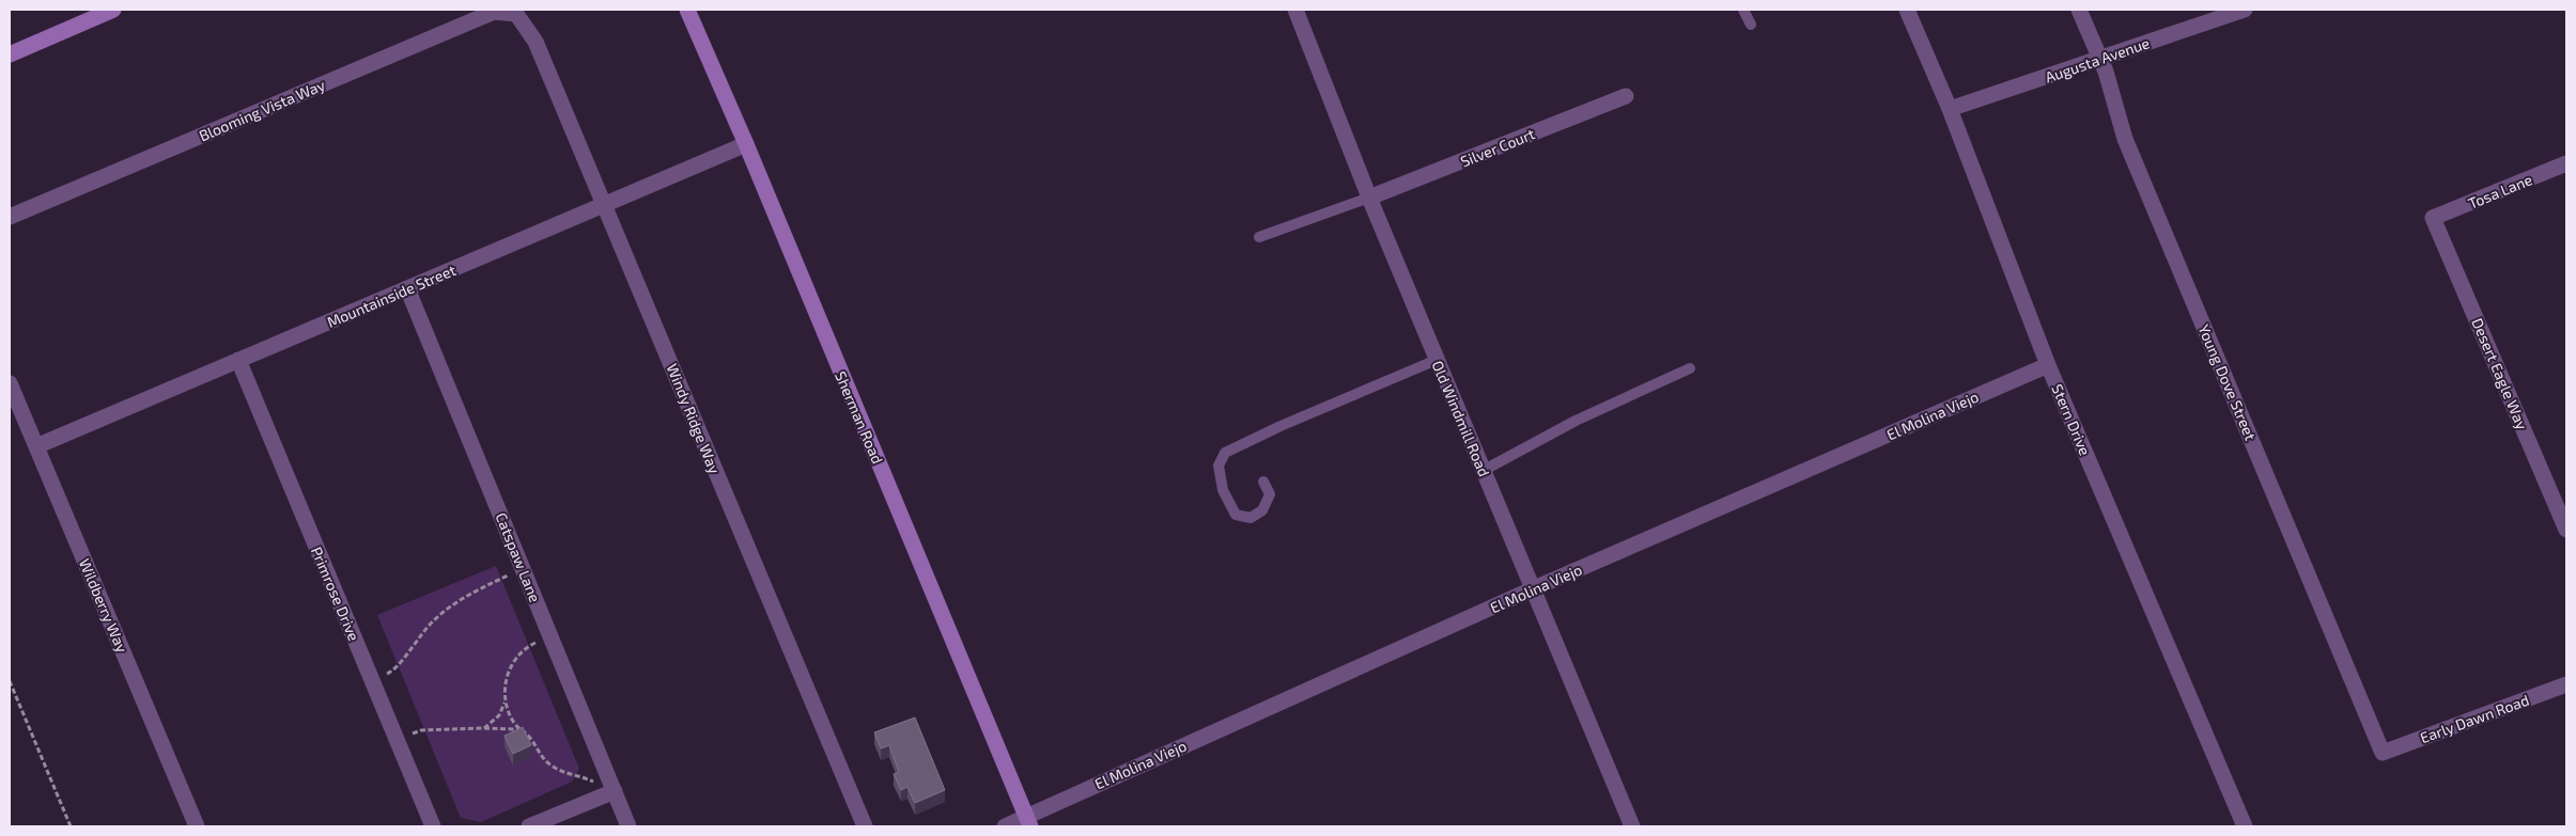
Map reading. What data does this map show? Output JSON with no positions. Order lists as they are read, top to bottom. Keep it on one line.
{"streets":{"street":["Augusta Avenue","Blooming Vista Way","Silver Court","Tosa Lane","Mountainside Street","Desert Eagle Way","Young Dove Street","El Molina Viejo","Sherman Road","Windy Ridge Way","Old Windmill Road","Stern Drive","Catspaw Lane","Primrose Drive","Wildberry Way","Early Dawn Road"]},"crossings":[["Augusta Avenue","Young Dove Street"],["Augusta Avenue","Stern Drive"],["Blooming Vista Way","Windy Ridge Way"],["Silver Court","Old Windmill Road"],["Tosa Lane","Desert Eagle Way"],["Mountainside Street","Sherman Road"],["Mountainside Street","Windy Ridge Way"],["Mountainside Street","Catspaw Lane"],["Mountainside Street","Primrose Drive"],["Mountainside Street","Wildberry Way"],["Young Dove Street","Early Dawn Road"],["El Molina Viejo","Sherman Road"],["El Molina Viejo","Old Windmill Road"],["El Molina Viejo","Stern Drive"]]}
